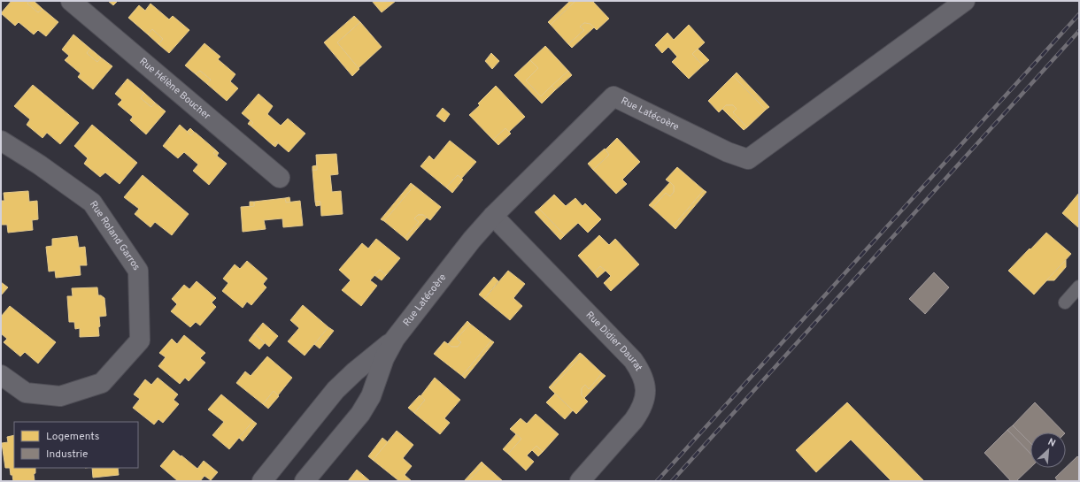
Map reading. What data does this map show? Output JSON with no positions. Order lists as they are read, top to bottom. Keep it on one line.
{"streets":{"street":["Rue Hélène Boucher","Rue Latécoère","Rue Roland Garros","Rue Didier Daurat"]},"crossings":[["Rue Latécoère","Rue Didier Daurat"]],"legend":["Logements","Industrie"],"north":"top right"}
